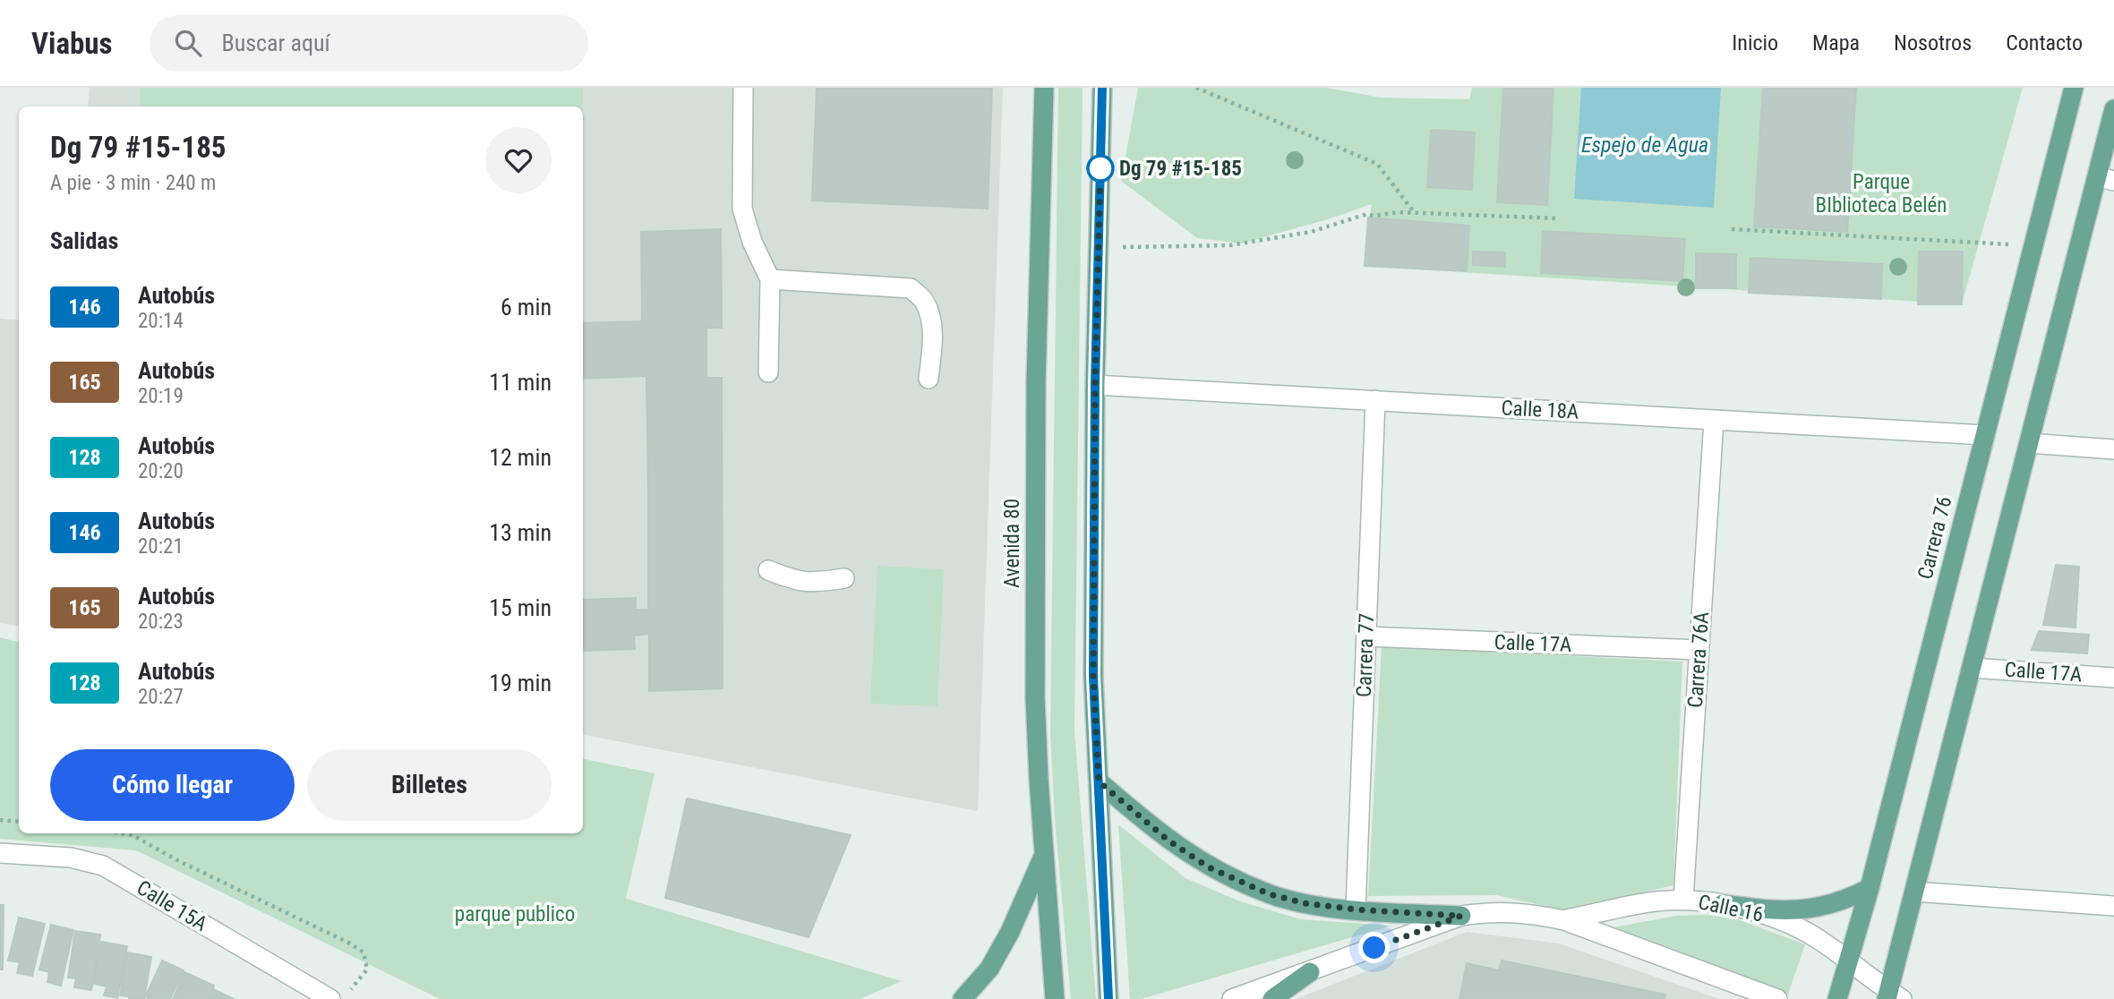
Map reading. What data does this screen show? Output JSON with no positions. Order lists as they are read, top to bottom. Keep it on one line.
{"streets":{"main road":["Carrera 76","Avenida 80"],"street":["Calle 18A","Calle 17A","Carrera 77","Carrera 76A","Calle 15A","Calle 16"]},"crossings":[["Calle 18A","Carrera 76"],["Calle 18A","Carrera 77"],["Calle 18A","Carrera 76A"],["Carrera 76","Calle 16"],["Calle 17A","Carrera 77"],["Calle 17A","Carrera 76A"],["Carrera 76A","Calle 16"]],"water":["Espejo de Agua"],"parks":["Parque BIblioteca Belén","parque publico"],"places":["Dg 79 #15-185"],"lines":["bus line 146"],"page":{"header":"Viabus","search":"Buscar aquí","nav":["Inicio","Mapa","Nosotros","Contacto"],"heading":[["Dg 79 #15-185","A pie · 3 min · 240 m"],"Salidas"],"list":[{"mark":"146","name":"Autobús","note":"20:14","value":"6 min"},{"mark":"165","name":"Autobús","note":"20:19","value":"11 min"},{"mark":"128","name":"Autobús","note":"20:20","value":"12 min"},{"mark":"146","name":"Autobús","note":"20:21","value":"13 min"},{"mark":"165","name":"Autobús","note":"20:23","value":"15 min"},{"mark":"128","name":"Autobús","note":"20:27","value":"19 min"}],"buttons":["Cómo llegar","Billetes"]}}
